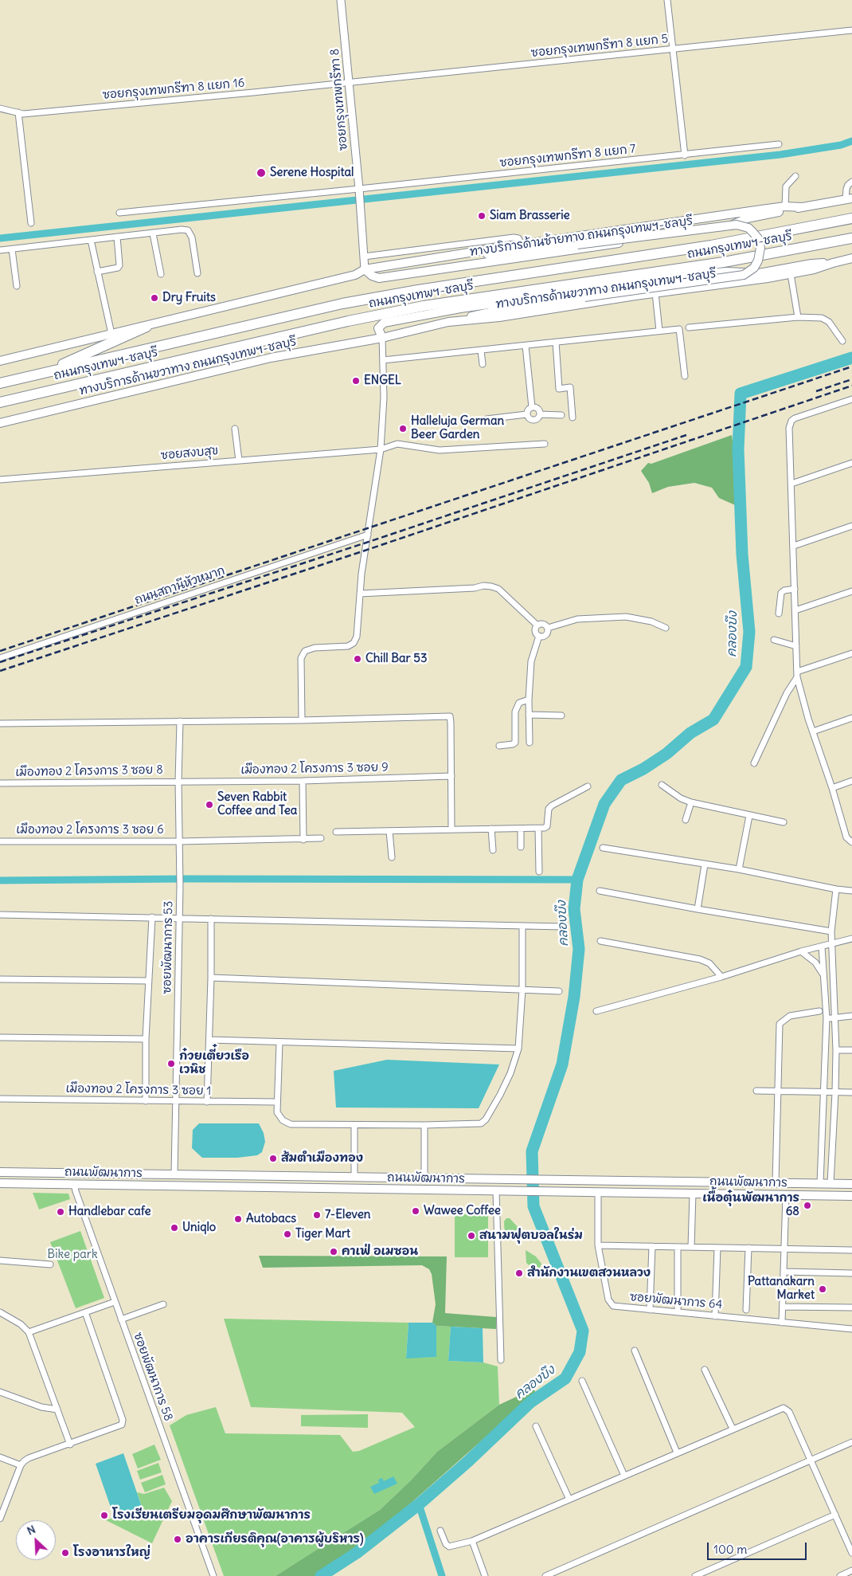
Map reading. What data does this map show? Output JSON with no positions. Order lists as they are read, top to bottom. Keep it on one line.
{"streets":{"highway":["ถนนกรุงเทพฯ-ชลบุรี"],"main road":["ทางบริการด้านซ้ายทาง ถนนกรุงเทพฯ-ชลบุรี","ทางบริการด้านขวาทาง ถนนกรุงเทพฯ-ชลบุรี","ถนนพัฒนาการ"],"street":["ซอยกรุงเทพกรีฑา 8 แยก 5","ซอยกรุงเทพกรีฑา 8 แยก 16","ซอยกรุงเทพกรีฑา 8","ซอยกรุงเทพกรีฑา 8 แยก 7","ซอยสงบสุข","ถนนสถานีหัวหมาก","เมืองทอง 2 โครงการ 3 ซอย 9","เมืองทอง 2 โครงการ 3 ซอย 8","เมืองทอง 2 โครงการ 3 ซอย 6","ซอยพัฒนาการ 53","เมืองทอง 2 โครงการ 3 ซอย 1","ซอยพัฒนาการ 64","ซอยพัฒนาการ 58"]},"crossings":[["ซอยกรุงเทพกรีฑา 8 แยก 5","ซอยกรุงเทพกรีฑา 8 แยก 16"],["ซอยกรุงเทพกรีฑา 8 แยก 5","ซอยกรุงเทพกรีฑา 8"],["ซอยกรุงเทพกรีฑา 8 แยก 16","ซอยกรุงเทพกรีฑา 8"],["ซอยกรุงเทพกรีฑา 8","ซอยกรุงเทพกรีฑา 8 แยก 7"],["ซอยกรุงเทพกรีฑา 8","ทางบริการด้านซ้ายทาง ถนนกรุงเทพฯ-ชลบุรี"],["เมืองทอง 2 โครงการ 3 ซอย 9","เมืองทอง 2 โครงการ 3 ซอย 8"],["เมืองทอง 2 โครงการ 3 ซอย 9","ซอยพัฒนาการ 53"],["เมืองทอง 2 โครงการ 3 ซอย 8","ซอยพัฒนาการ 53"],["เมืองทอง 2 โครงการ 3 ซอย 6","ซอยพัฒนาการ 53"],["ซอยพัฒนาการ 53","เมืองทอง 2 โครงการ 3 ซอย 1"],["ซอยพัฒนาการ 53","ถนนพัฒนาการ"],["ถนนพัฒนาการ","ซอยพัฒนาการ 64"],["ถนนพัฒนาการ","ซอยพัฒนาการ 58"]],"water":["คลองบึง"],"parks":["Bike park"],"places":["Serene Hospital","Siam Brasserie","Dry Fruits","ENGEL","Halleluja German Beer Garden","Chill Bar 53","Seven Rabbit Coffee and Tea","ก๋วยเตี๋ยวเรือ เวนิช","ส้มตำเมืองทอง","เนื้อตุ๋นพัฒนาการ 68","Wawee Coffee","Handlebar cafe","7-Eleven","Autobacs","Uniqlo","Tiger Mart","สนามฟุตบอลในร่ม","คาเฟ่ อเมซอน","สำนักงานเขตสวนหลวง","Pattanakarn Market","โรงเรียนเตรียมอุดมศึกษาพัฒนาการ","อาคารเกียรติคุณ(อาคารผู้บริหาร)","โรงอาหารใหญ่"],"scale_bar":"100 m","north":"top left"}
